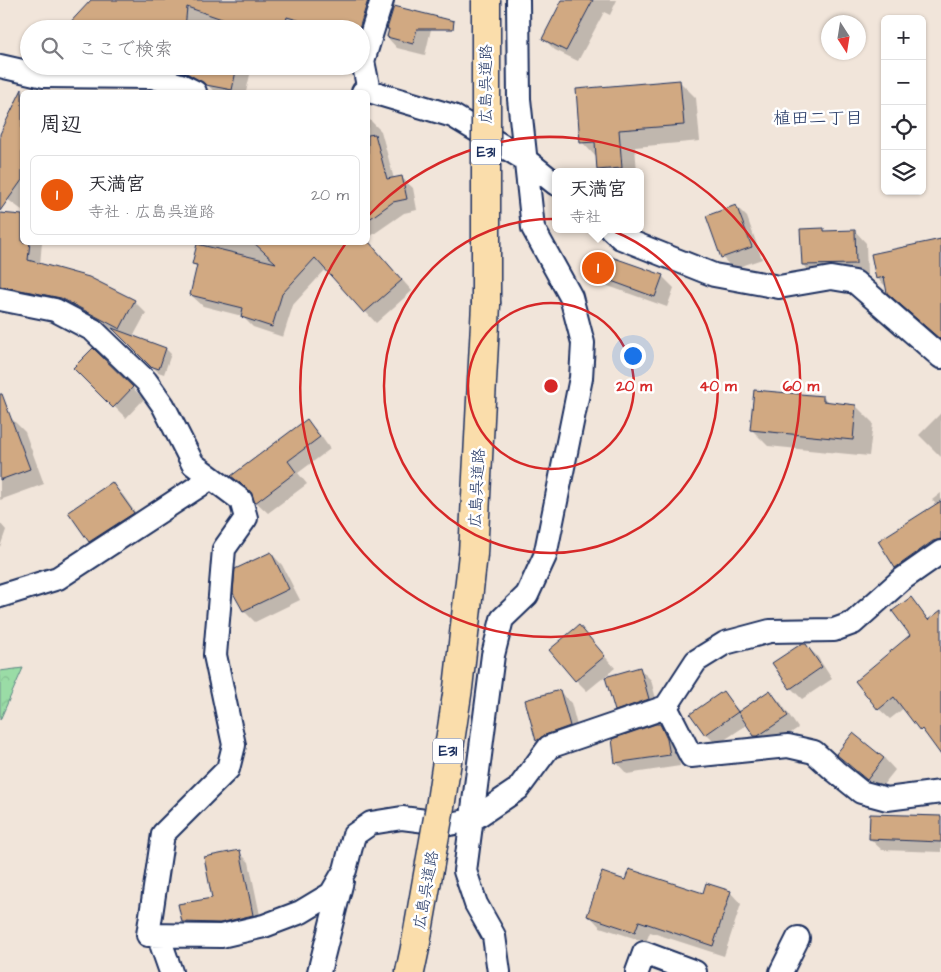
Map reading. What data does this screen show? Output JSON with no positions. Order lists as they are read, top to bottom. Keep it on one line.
{"streets":{"highway":["広島呉道路","E31"]},"districts":["植田二丁目"],"north":"bottom","page":{"map_buttons":["+","−"],"search":"ここで検索","heading":"周辺","list":[{"mark":"1","name":"天満宮","note":"寺社 · 広島呉道路","value":"20 m"}],"popup":["天満宮","寺社"],"pins":"1"},"rings":["20 m","40 m","60 m"]}
